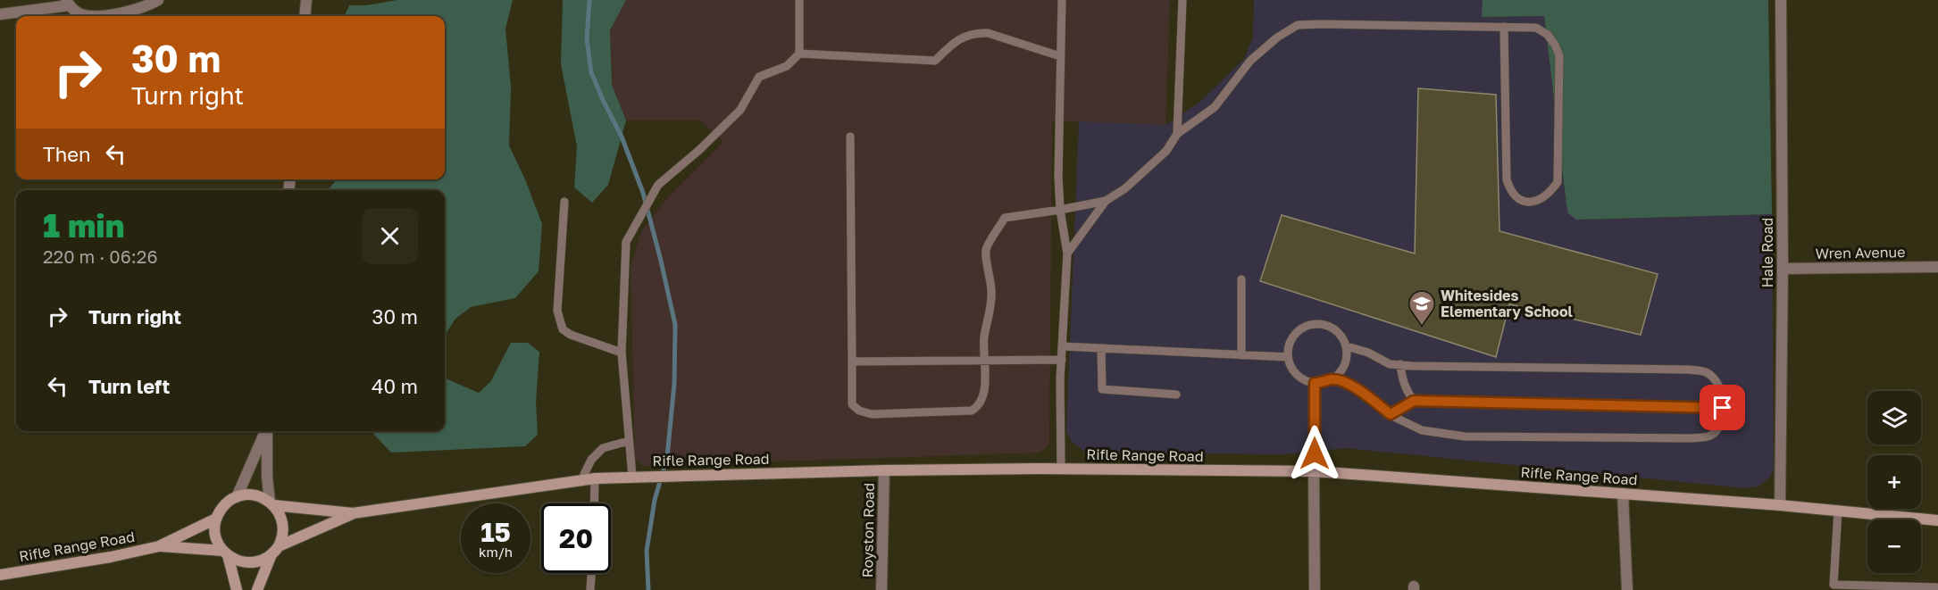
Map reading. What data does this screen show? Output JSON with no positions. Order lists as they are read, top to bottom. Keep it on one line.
{"streets":{"main road":["Rifle Range Road"],"street":["Hale Road","Wren Avenue","Royston Road"]},"crossings":[["Hale Road","Wren Avenue"],["Hale Road","Rifle Range Road"],["Rifle Range Road","Royston Road"]],"places":{"school or university":["Whitesides Elementary School"]},"page":{"turn":["30 m","Turn right"],"then":"Then","heading":["1 min","220 m · 06:26"],"list":[{"name":"Turn right","value":"30 m"},{"name":"Turn left","value":"40 m"}],"map_buttons":["+","−"],"speed":"15 km/h","limit":"20"}}
